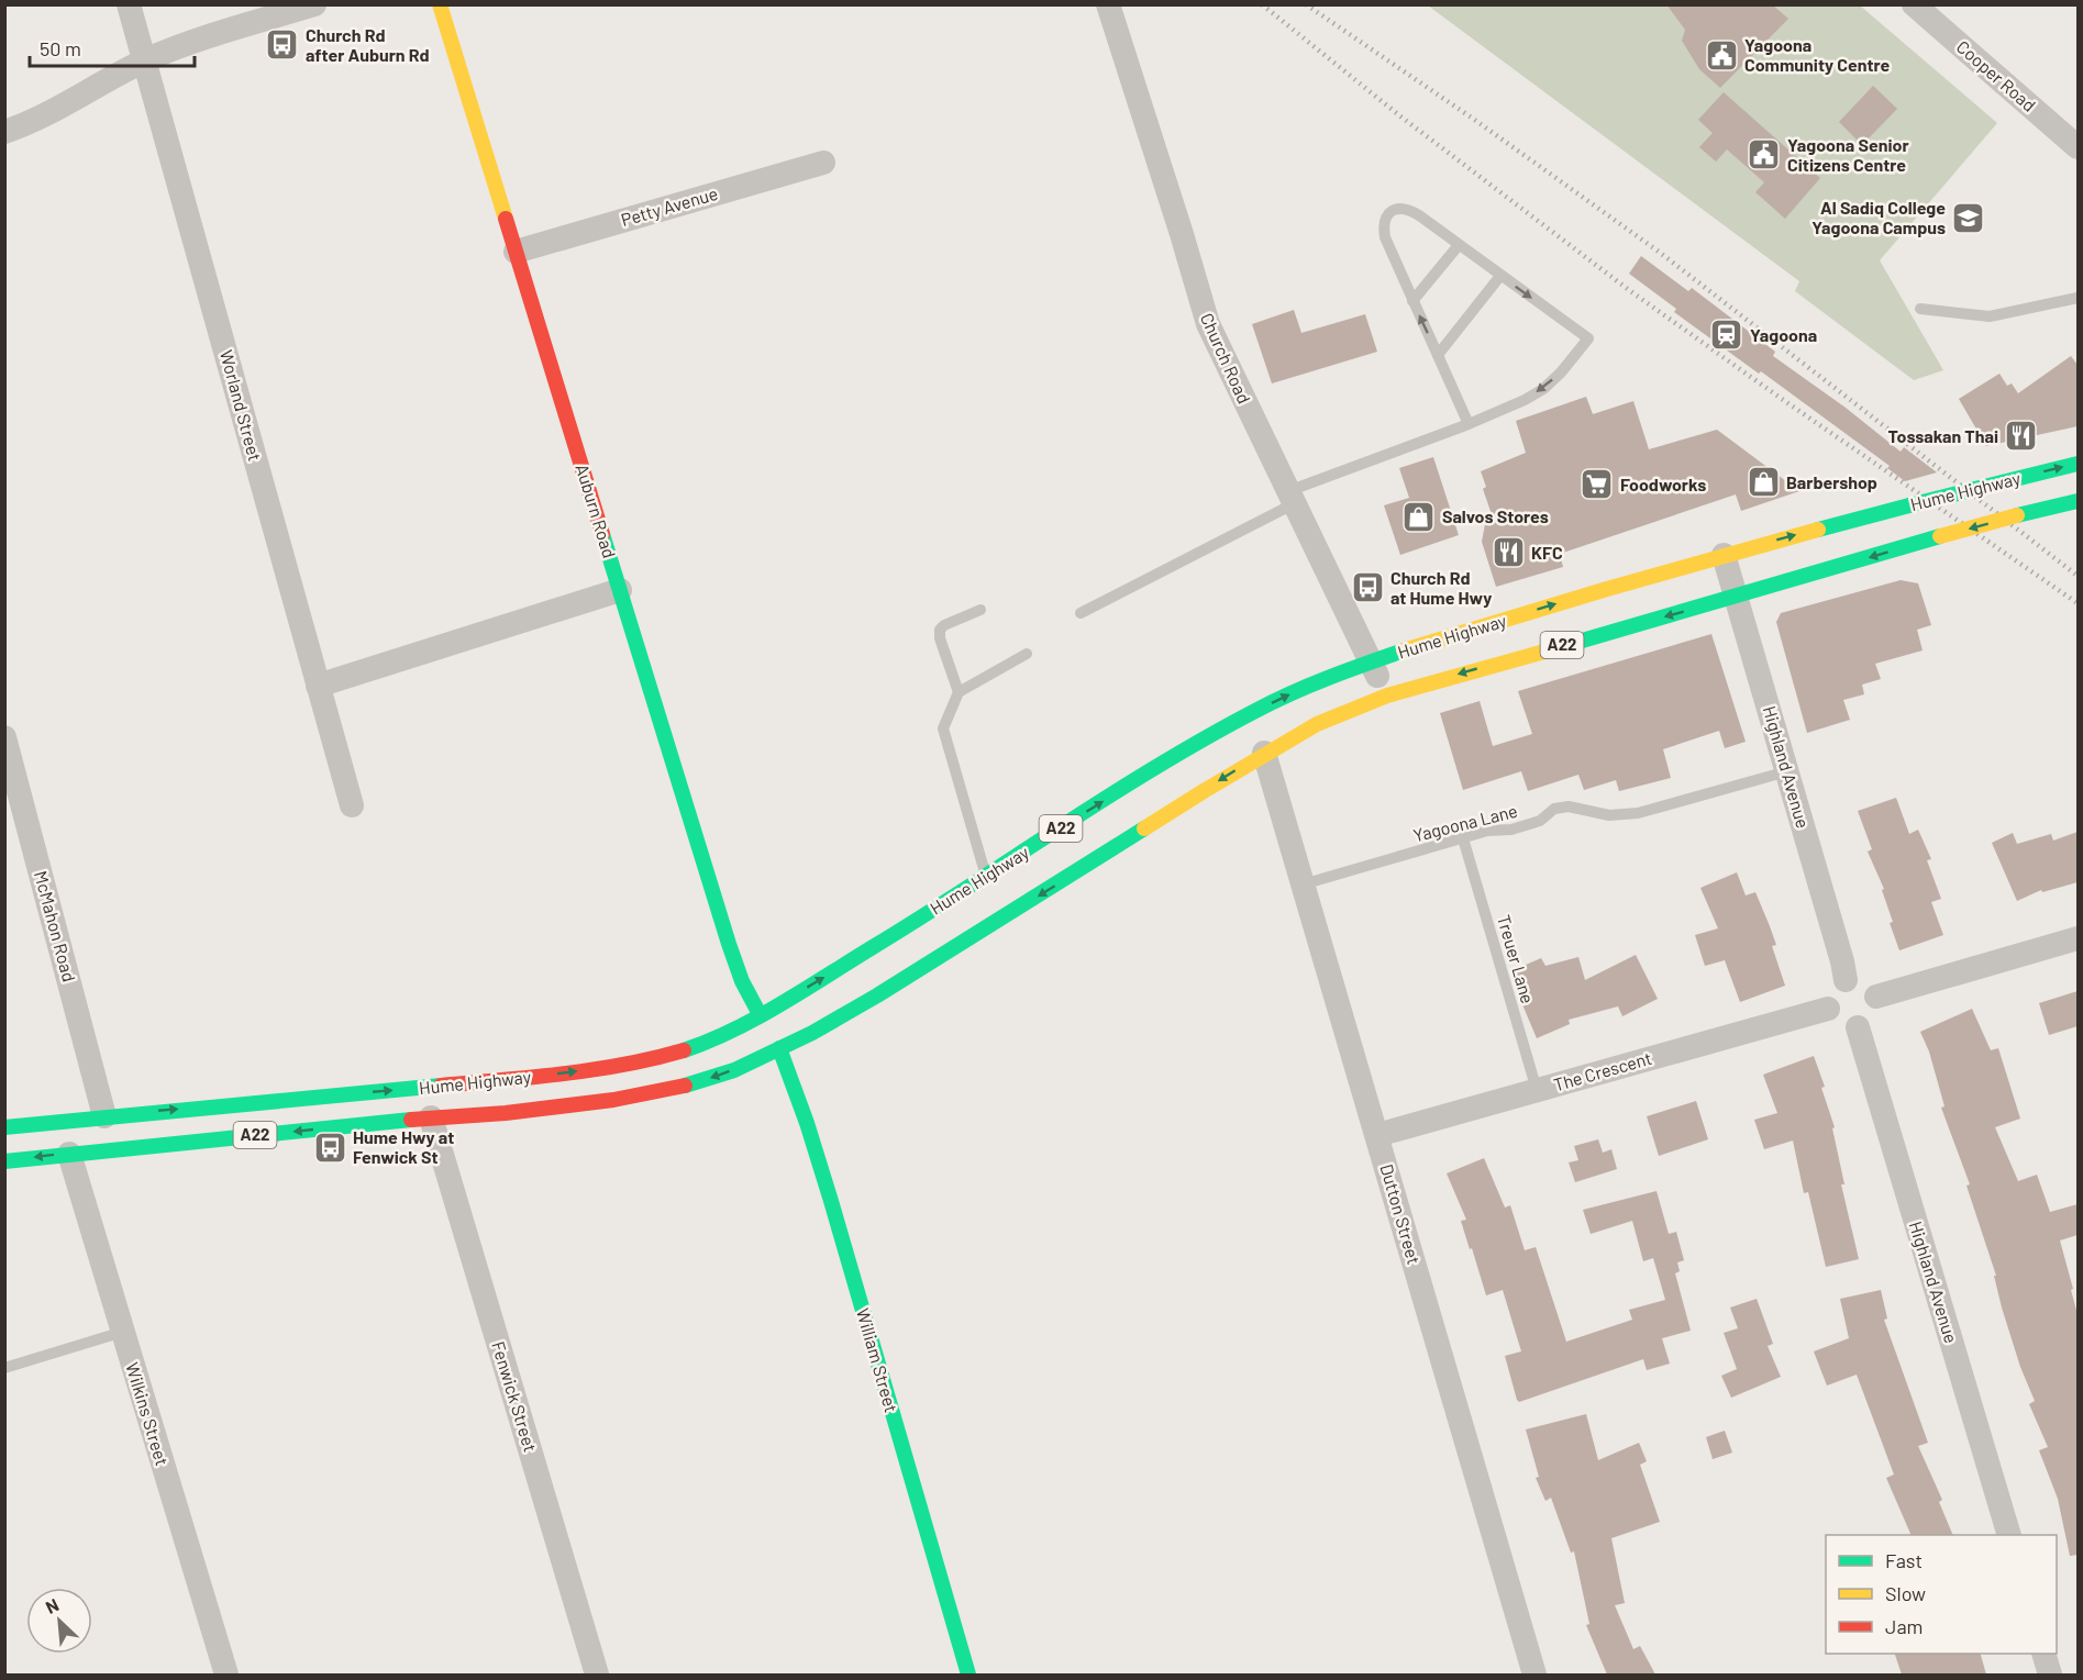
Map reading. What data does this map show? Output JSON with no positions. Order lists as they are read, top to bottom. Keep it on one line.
{"streets":{"main road":["Hume Highway","Auburn Road","A22","William Street"],"street":["Cooper Road","Petty Avenue","Church Road","Worland Street","Highland Avenue","McMahon Road","The Crescent","Dutton Street","Fenwick Street","Wilkins Street"],"lane":["Yagoona Lane","Treuer Lane"]},"crossings":[["Petty Avenue","Auburn Road"],["Church Road","Hume Highway"],["Hume Highway","Auburn Road"],["Hume Highway","Highland Avenue"],["Hume Highway","McMahon Road"],["Hume Highway","Dutton Street"],["Hume Highway","William Street"],["Hume Highway","Fenwick Street"],["Hume Highway","Wilkins Street"],["Auburn Road","William Street"],["Highland Avenue","Yagoona Lane"],["Highland Avenue","The Crescent"],["Yagoona Lane","Treuer Lane"],["Yagoona Lane","Dutton Street"],["Treuer Lane","The Crescent"],["The Crescent","Dutton Street"]],"places":{"bus stop":["Church Rd after Auburn Rd","Church Rd at Hume Hwy","Hume Hwy at Fenwick St"],"public building":["Yagoona Community Centre","Yagoona Senior Citizens Centre"],"school or university":["Al Sadiq College Yagoona Campus"],"station":["Yagoona"],"restaurant":["Tossakan Thai","KFC"],"shop":["Barbershop","Salvos Stores"],"supermarket":["Foodworks"]},"legend":["Fast","Slow","Jam"],"scale_bar":"50 m","north":"top left"}
